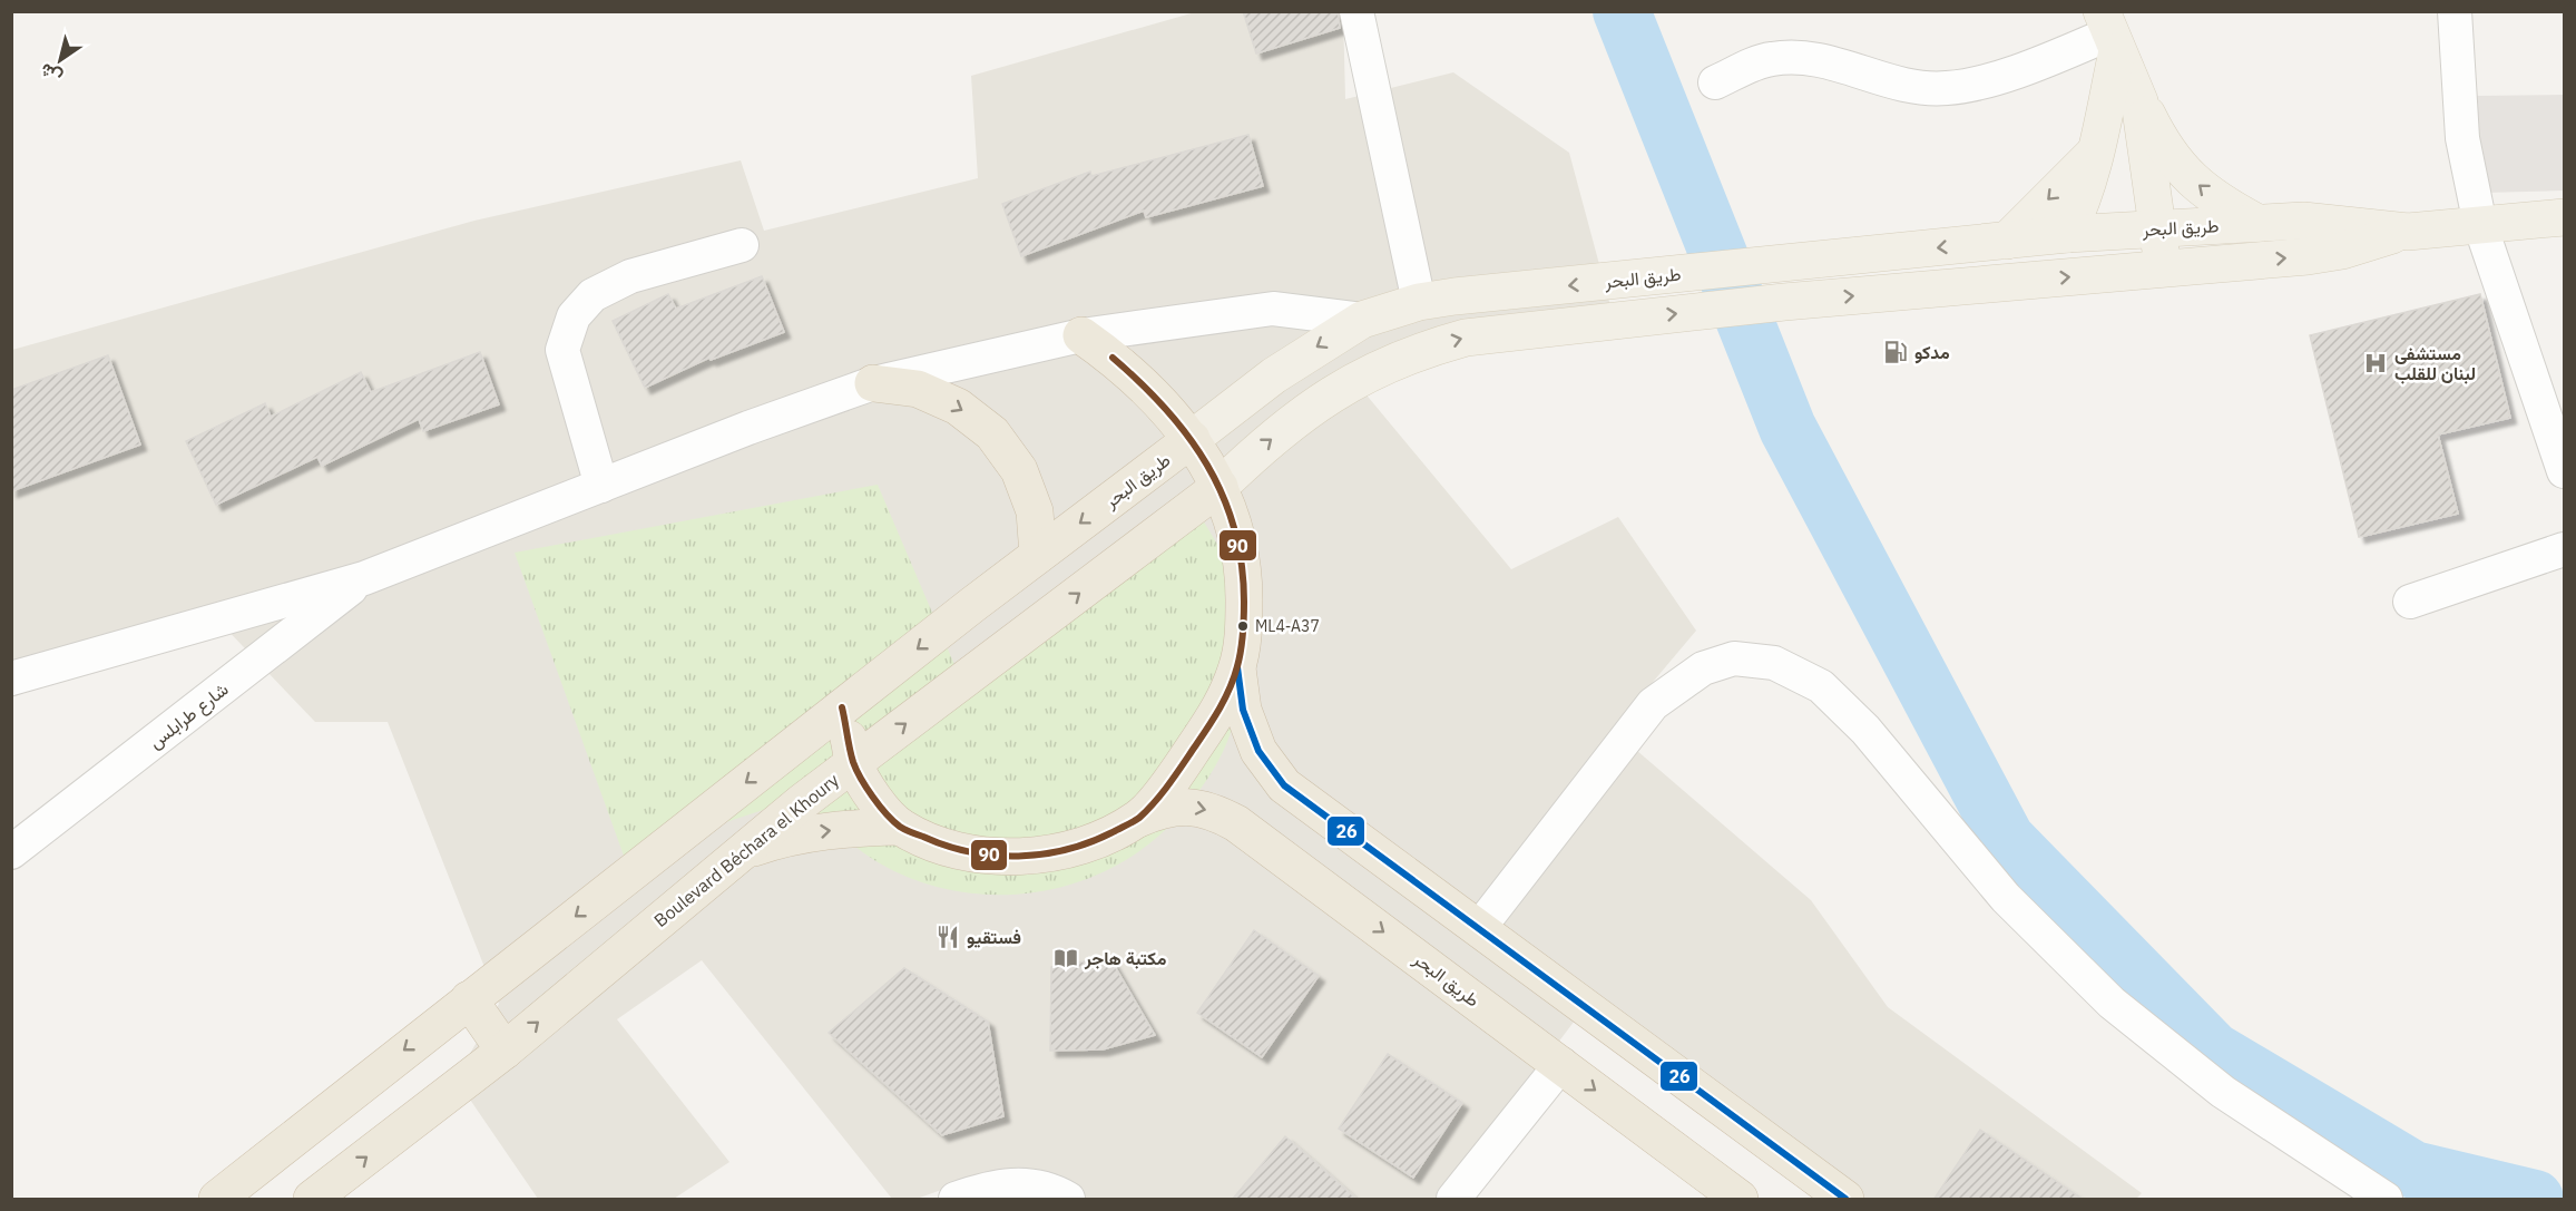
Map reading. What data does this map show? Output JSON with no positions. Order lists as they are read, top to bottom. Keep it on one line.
{"streets":{"highway":["طريق البحر","Boulevard Béchara el Khoury"],"street":["شارع طرابلس"]},"crossings":[["طريق البحر","Boulevard Béchara el Khoury"]],"places":{"fuel station":["مدكو"],"hospital":["مستشفى لبنان للقلب"],"other":["ML4-A37"],"restaurant":["فستقيو"],"library":["مكتبة هاجر"]},"lines":["transit line 90","transit line 26"],"north":"bottom left"}
